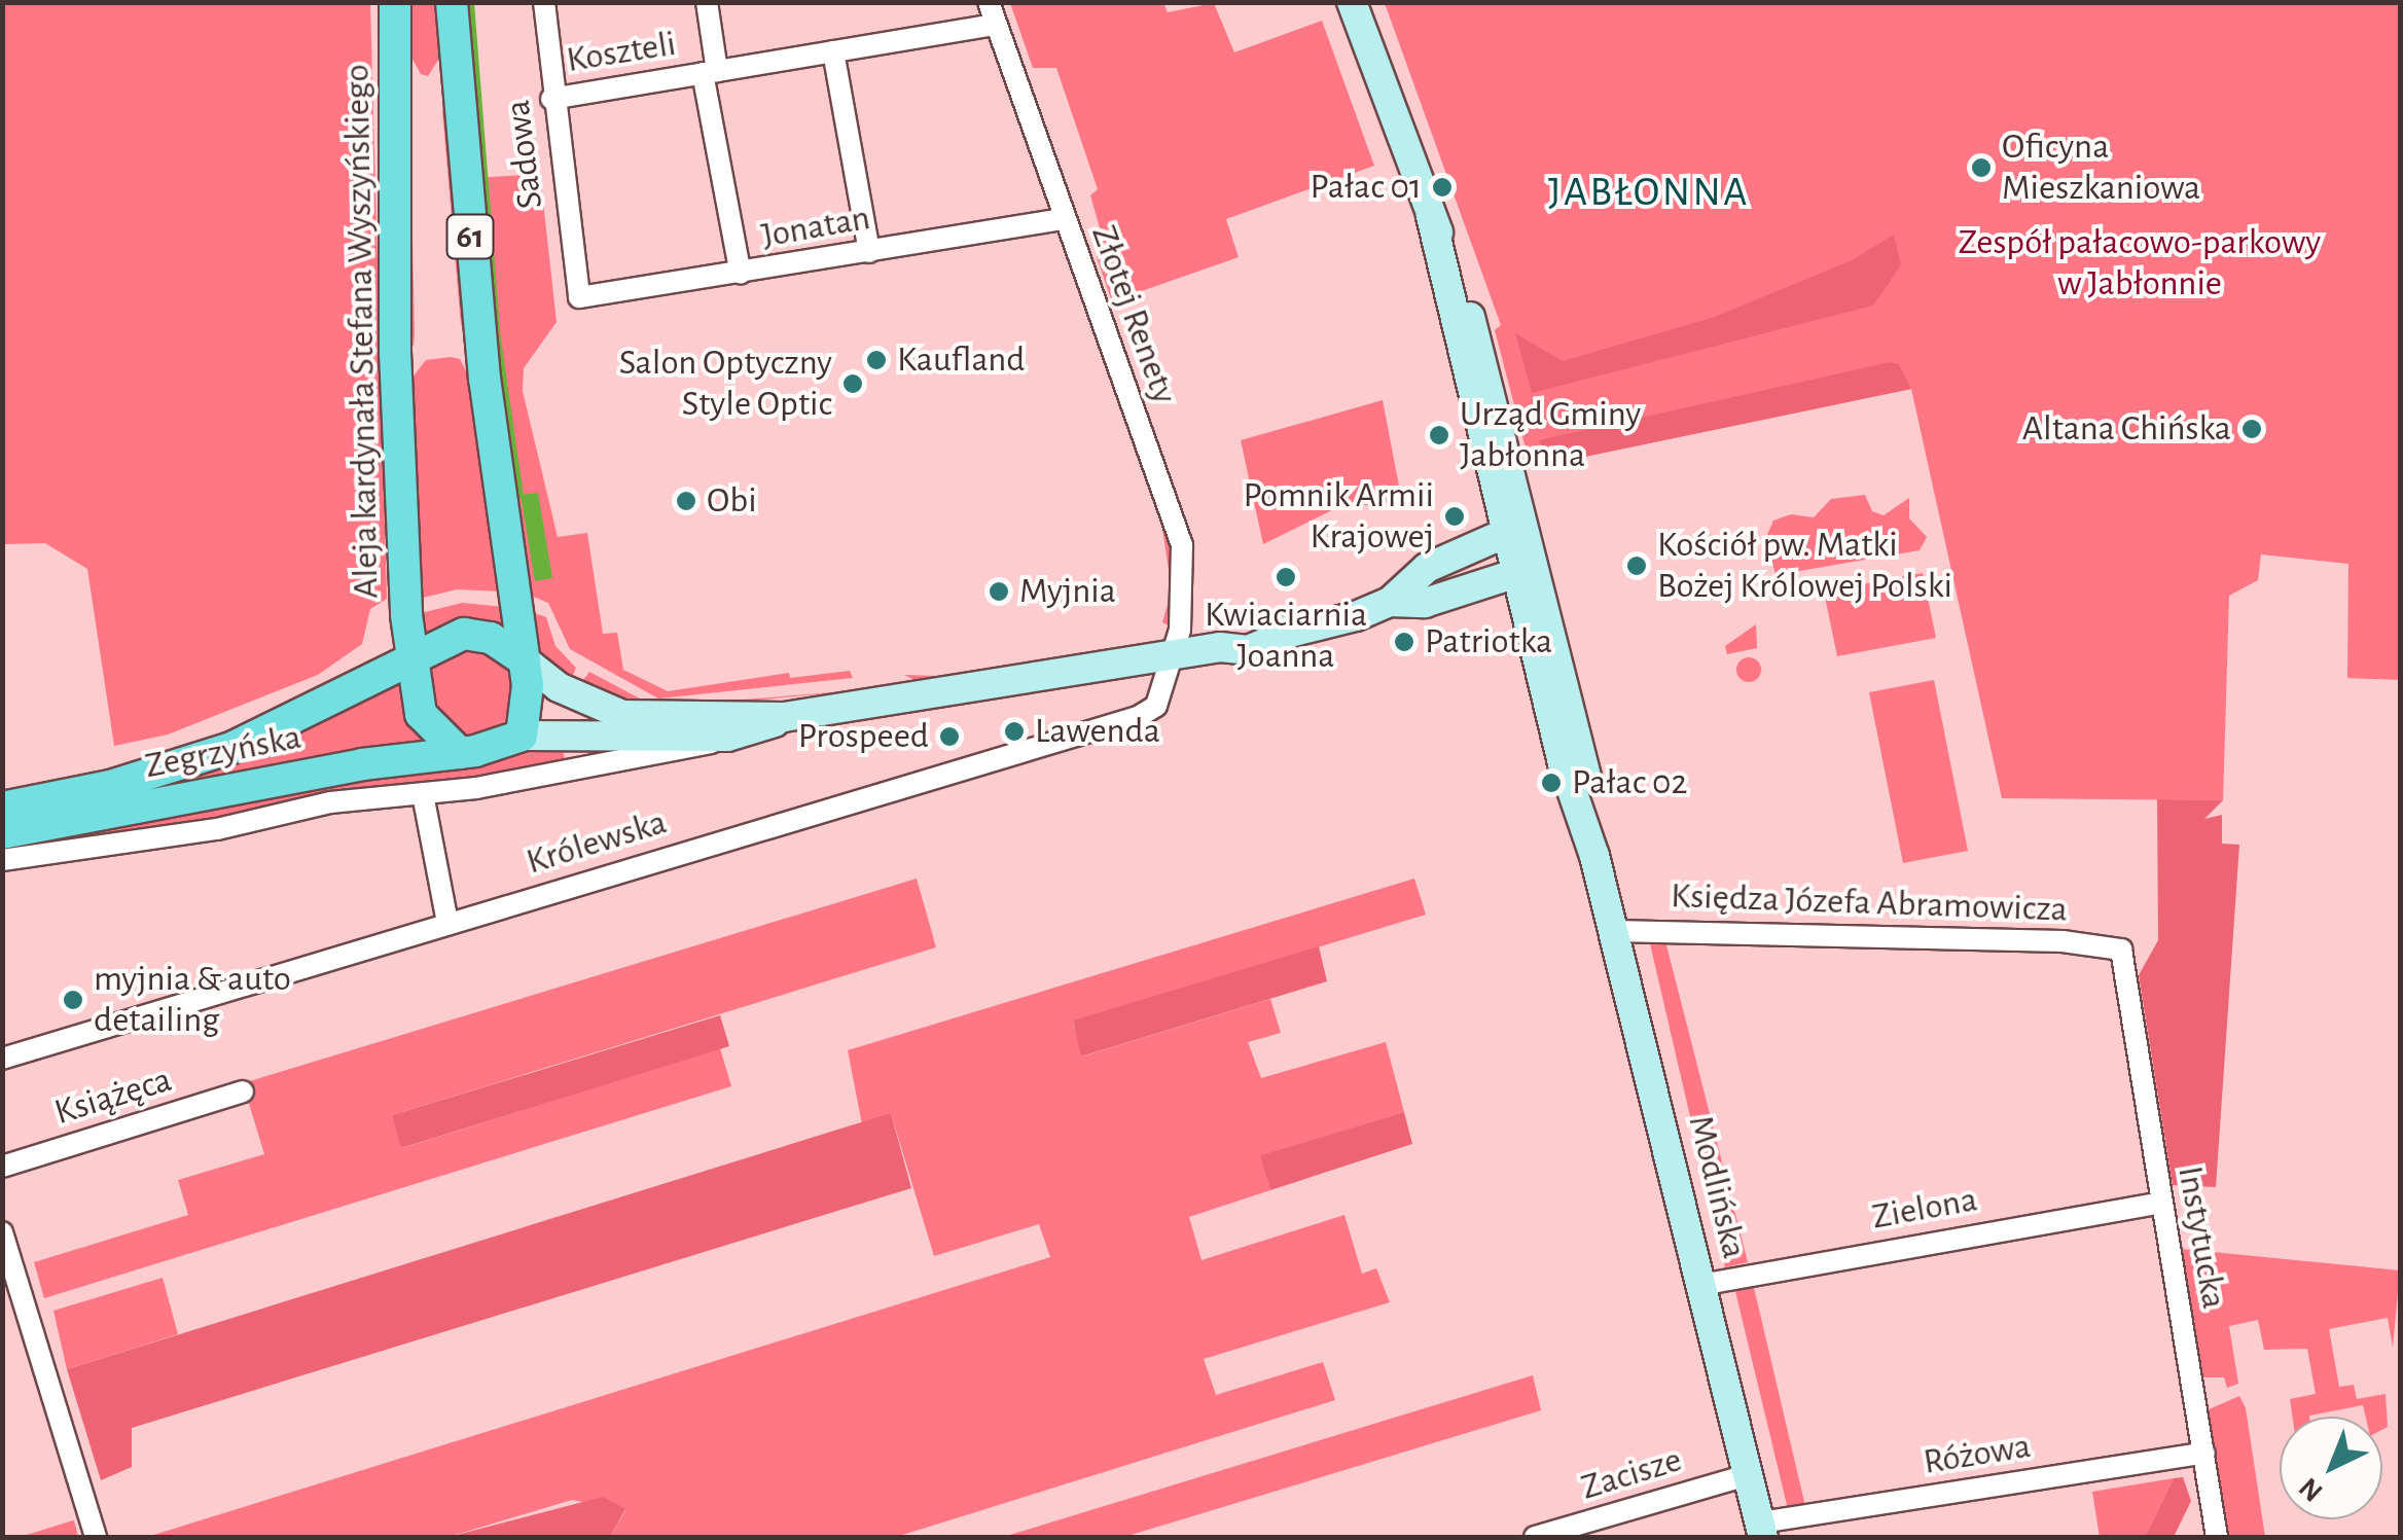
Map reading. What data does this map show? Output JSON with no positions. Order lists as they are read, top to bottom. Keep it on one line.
{"streets":{"main road":["61","Aleja kardynała Stefana Wyszyńskiego","Zegrzyńska","Modlińska"],"street":["Koszteli","Sadowa","Jonatan","Złotej Renety","Królewska","Księdza Józefa Abramowicza","Książęca","Zielona","Instytucka","Różowa","Zacisze"]},"crossings":[["Koszteli","Sadowa"],["Koszteli","Jonatan"],["Koszteli","Złotej Renety"],["Sadowa","Jonatan"],["Jonatan","Złotej Renety"],["61","Aleja kardynała Stefana Wyszyńskiego"],["61","Zegrzyńska"],["Złotej Renety","Królewska"],["Aleja kardynała Stefana Wyszyńskiego","Zegrzyńska"],["Księdza Józefa Abramowicza","Modlińska"],["Księdza Józefa Abramowicza","Instytucka"],["Modlińska","Zielona"],["Modlińska","Różowa"],["Modlińska","Zacisze"],["Zielona","Instytucka"],["Instytucka","Różowa"]],"districts":["JABŁONNA"],"parks":["Zespół pałacowo-parkowy w Jabłonnie"],"places":["Oficyna Mieszkaniowa","Pałac 01","Kaufland","Salon Optyczny Style Optic","Altana Chińska","Urząd Gminy Jabłonna","Obi","Pomnik Armii Krajowej","Kościół pw. Matki Bożej Królowej Polski","Kwiaciarnia Joanna","Myjnia","Patriotka","Lawenda","Prospeed","Pałac 02","myjnia & auto detailing"],"north":"bottom left"}
